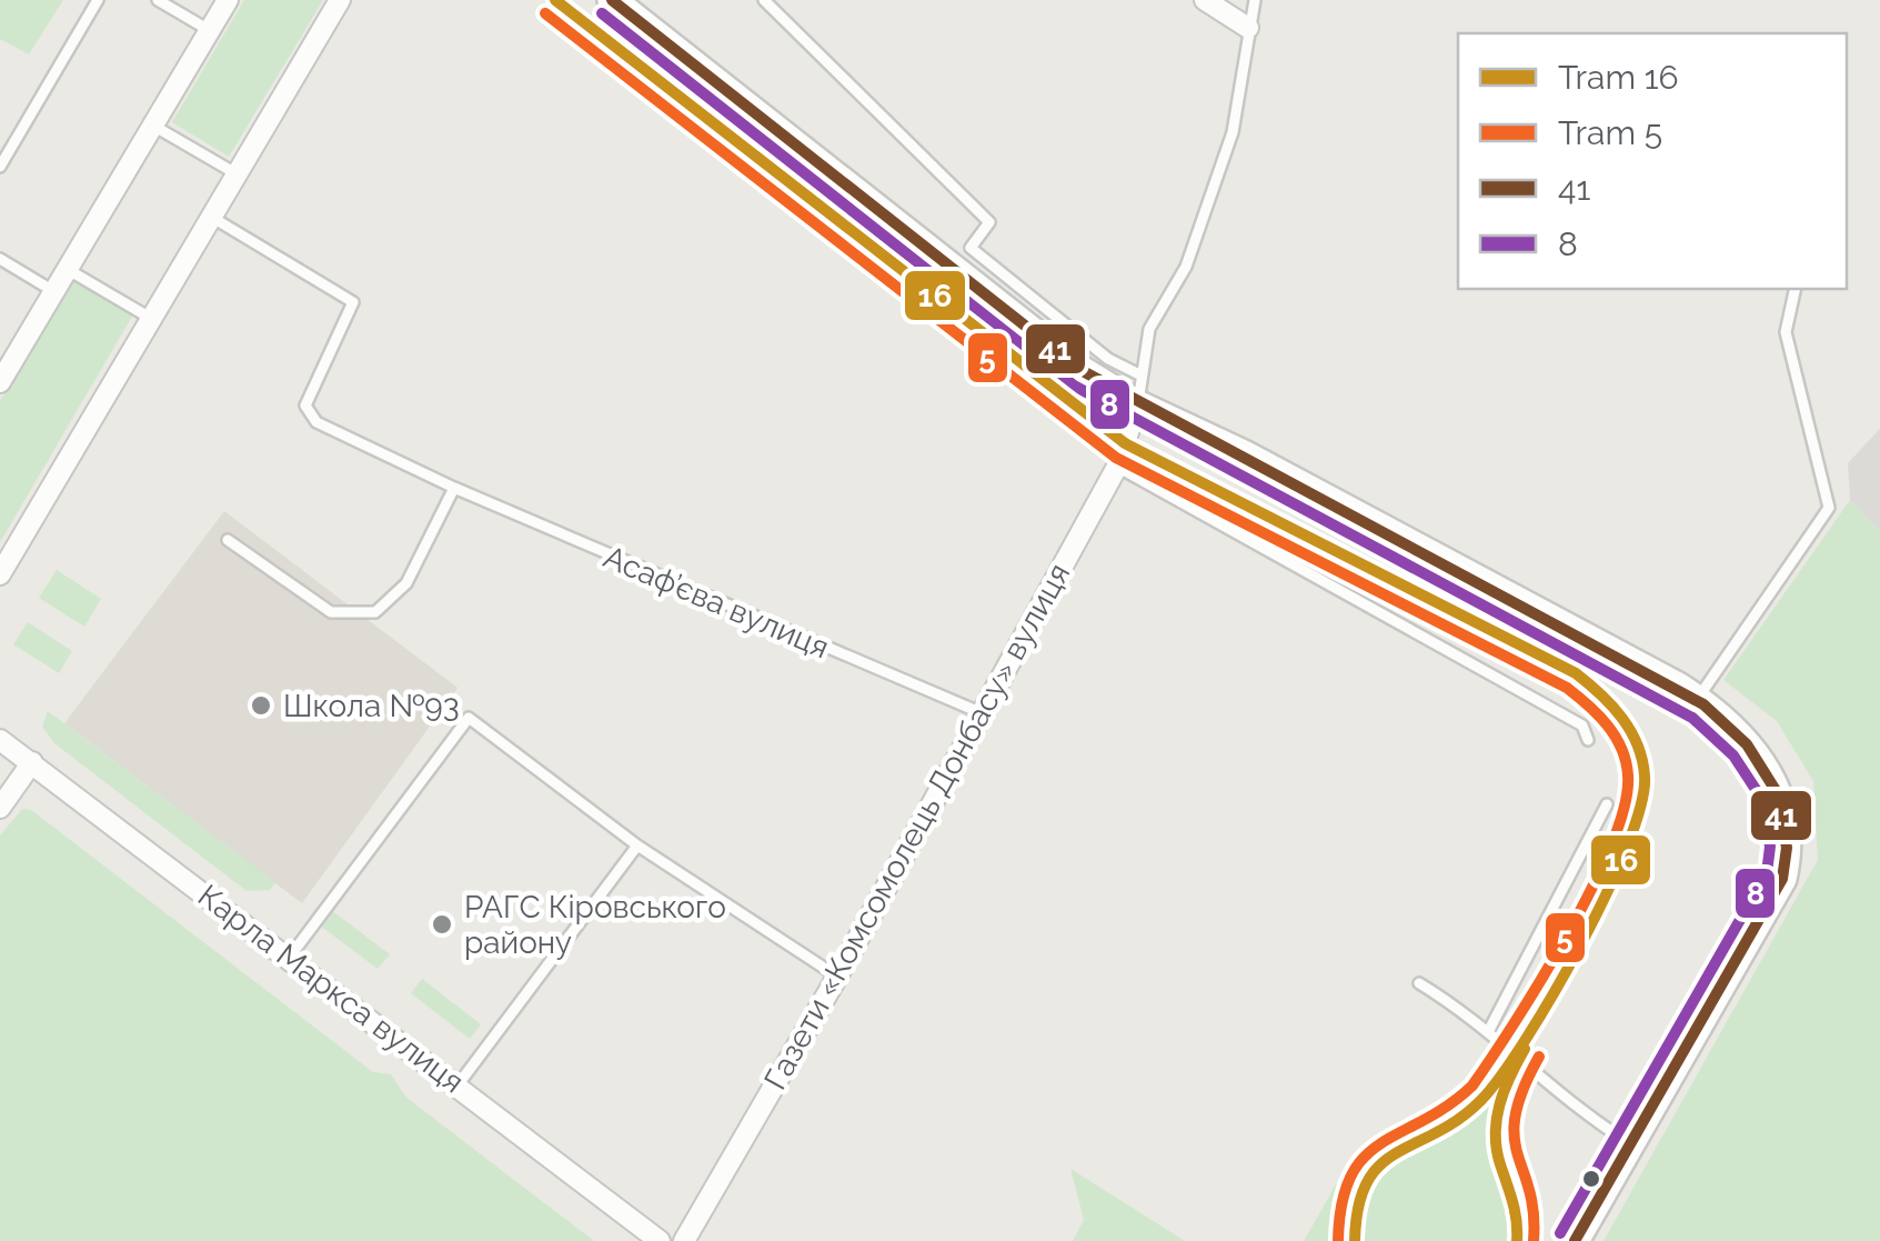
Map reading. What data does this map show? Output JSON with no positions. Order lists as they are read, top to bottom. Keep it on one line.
{"streets":{"street":["Газети «Комсомолець Донбасу» вулиця","Карла Маркса вулиця"],"lane":["Асаф’єва вулиця"]},"crossings":[["Асаф’єва вулиця","Газети «Комсомолець Донбасу» вулиця"]],"places":["Школа №93","РАГС Кіровського району"],"lines":["tram line 16","transit line 41","tram line 5","transit line 8"],"legend":["Tram 16","Tram 5","41","8"]}
